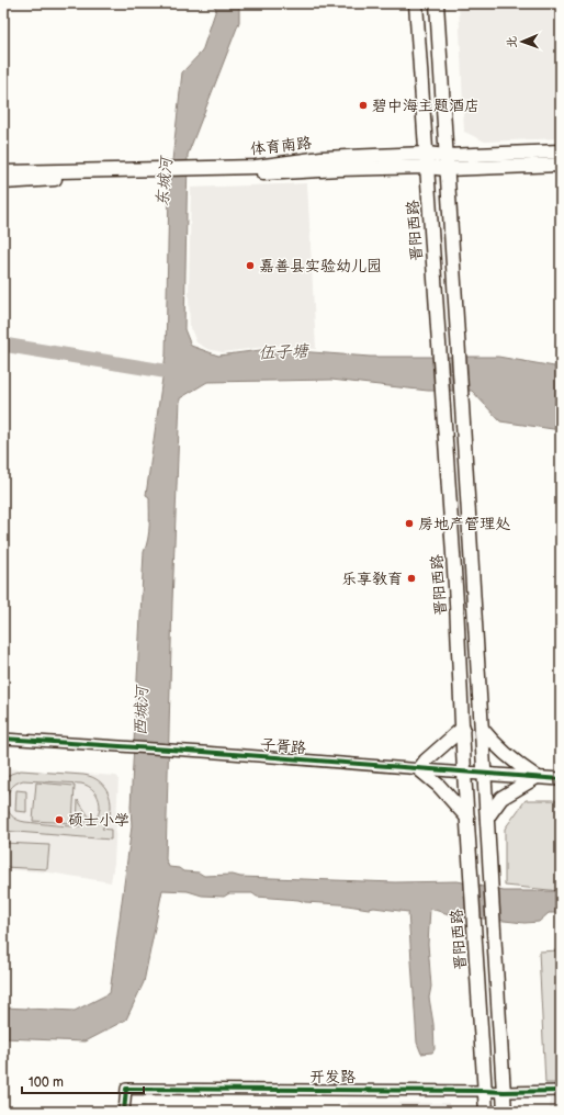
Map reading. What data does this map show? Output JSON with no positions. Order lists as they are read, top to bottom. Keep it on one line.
{"streets":{"main road":["体育南路","晋阳西路"],"street":["子胥路","开发路"]},"crossings":[["体育南路","晋阳西路"],["晋阳西路","子胥路"],["晋阳西路","开发路"]],"water":["东城河","伍子塘","西城河"],"places":["碧中海主题酒店","嘉善县实验幼儿园","房地产管理处","乐享教育","硕士小学"],"scale_bar":"100 m","north":"left"}
